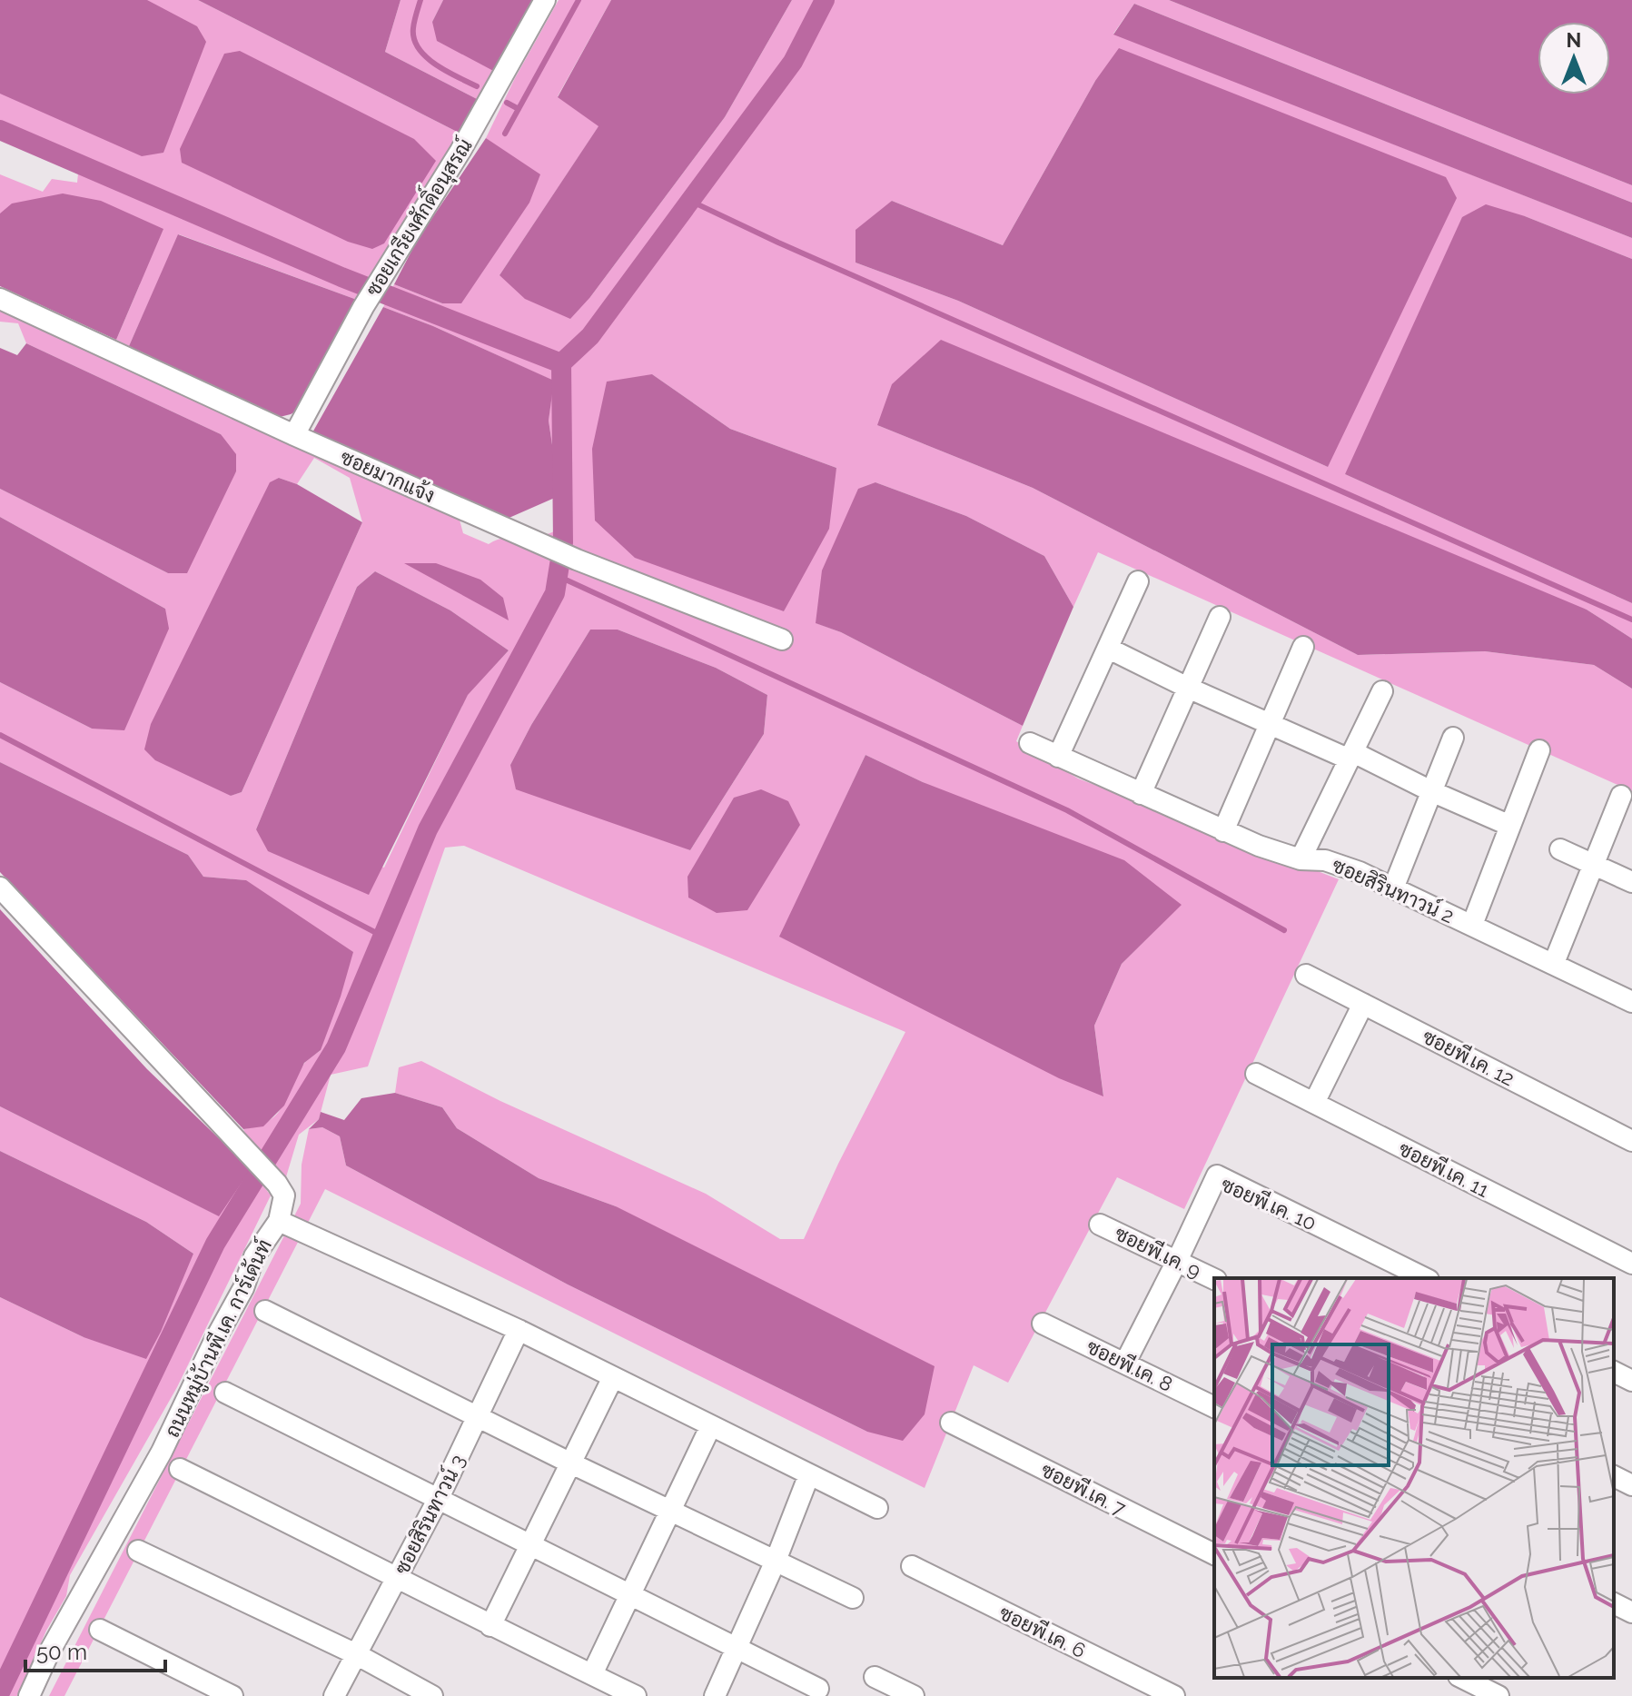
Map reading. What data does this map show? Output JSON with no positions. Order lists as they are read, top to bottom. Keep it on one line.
{"streets":{"street":["ซอยเกรียงศักดิ์อนุสรณ์","ซอยมากแจ้ง","ซอยสิรินทาวน์ 2","ซอยพี.เค. 12","ซอยพี.เค. 11","ซอยพี.เค. 10","ซอยพี.เค. 9","ถนนหมู่บ้านพี.เค. การ์เด้นท์","ซอยพี.เค. 8","ซอยพี.เค. 7","ซอยสิรินทาวน์ 3","ซอยพี.เค. 6"]},"crossings":[["ซอยเกรียงศักดิ์อนุสรณ์","ซอยมากแจ้ง"],["ซอยพี.เค. 10","ซอยพี.เค. 9"],["ซอยพี.เค. 10","ซอยพี.เค. 8"]],"scale_bar":"50 m","north":"top"}
